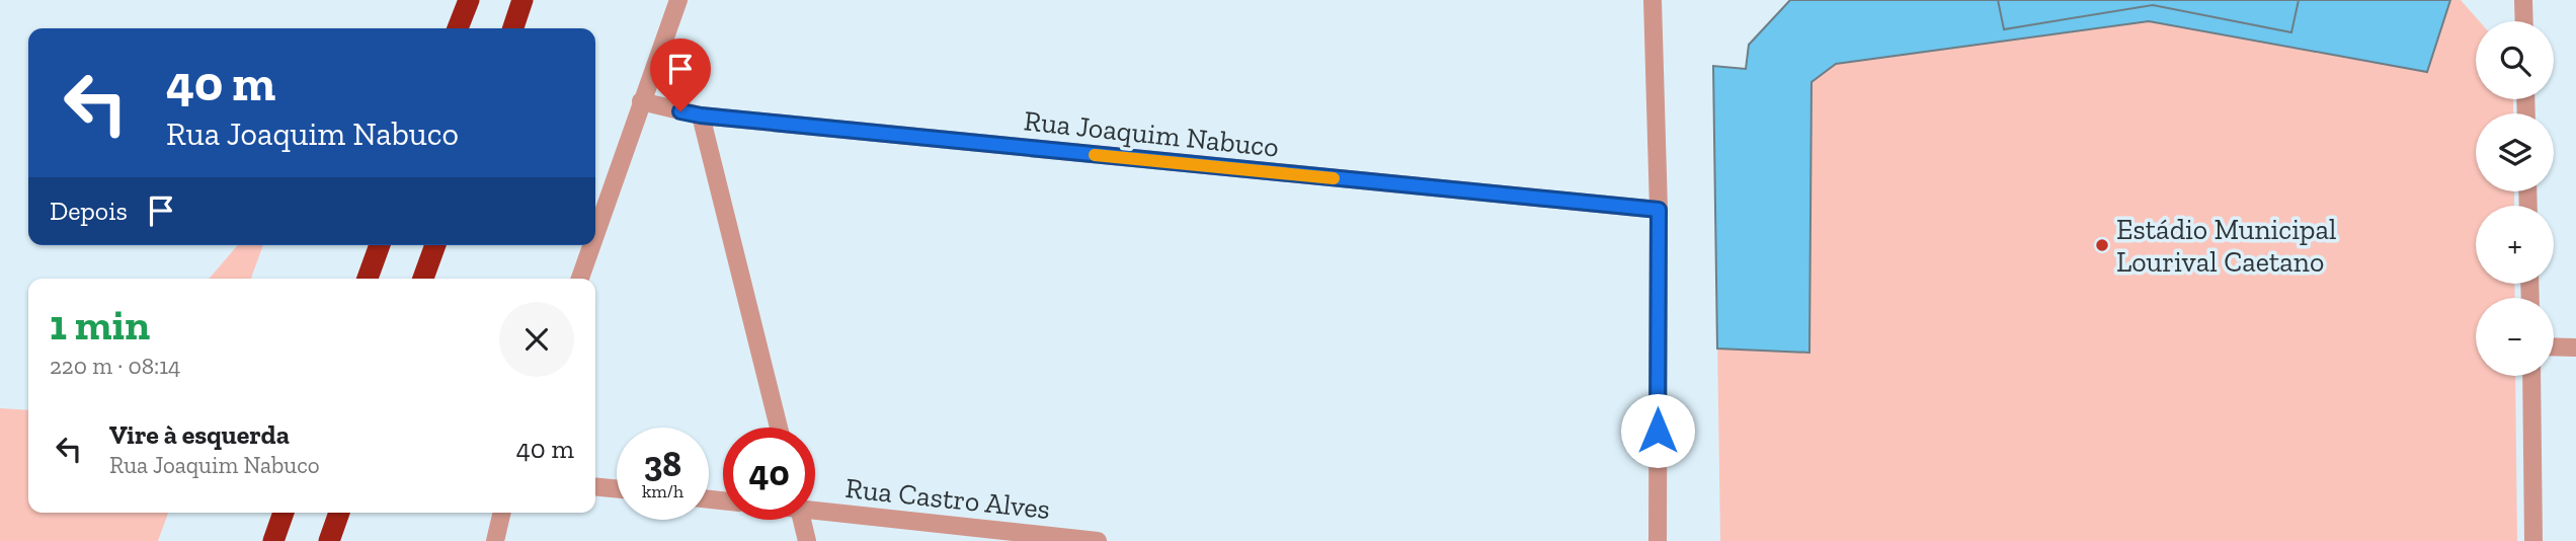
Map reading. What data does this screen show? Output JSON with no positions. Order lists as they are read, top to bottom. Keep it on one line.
{"streets":{"street":["Rua Joaquim Nabuco","Rua Castro Alves"]},"places":["Estádio Municipal Lourival Caetano"],"page":{"map_buttons":["+","−"],"turn":["40 m","Rua Joaquim Nabuco"],"then":"Depois","heading":["1 min","220 m · 08:14"],"list":[{"name":"Vire à esquerda","note":"Rua Joaquim Nabuco","value":"40 m"}],"speed":"38 km/h","limit":"40"}}
